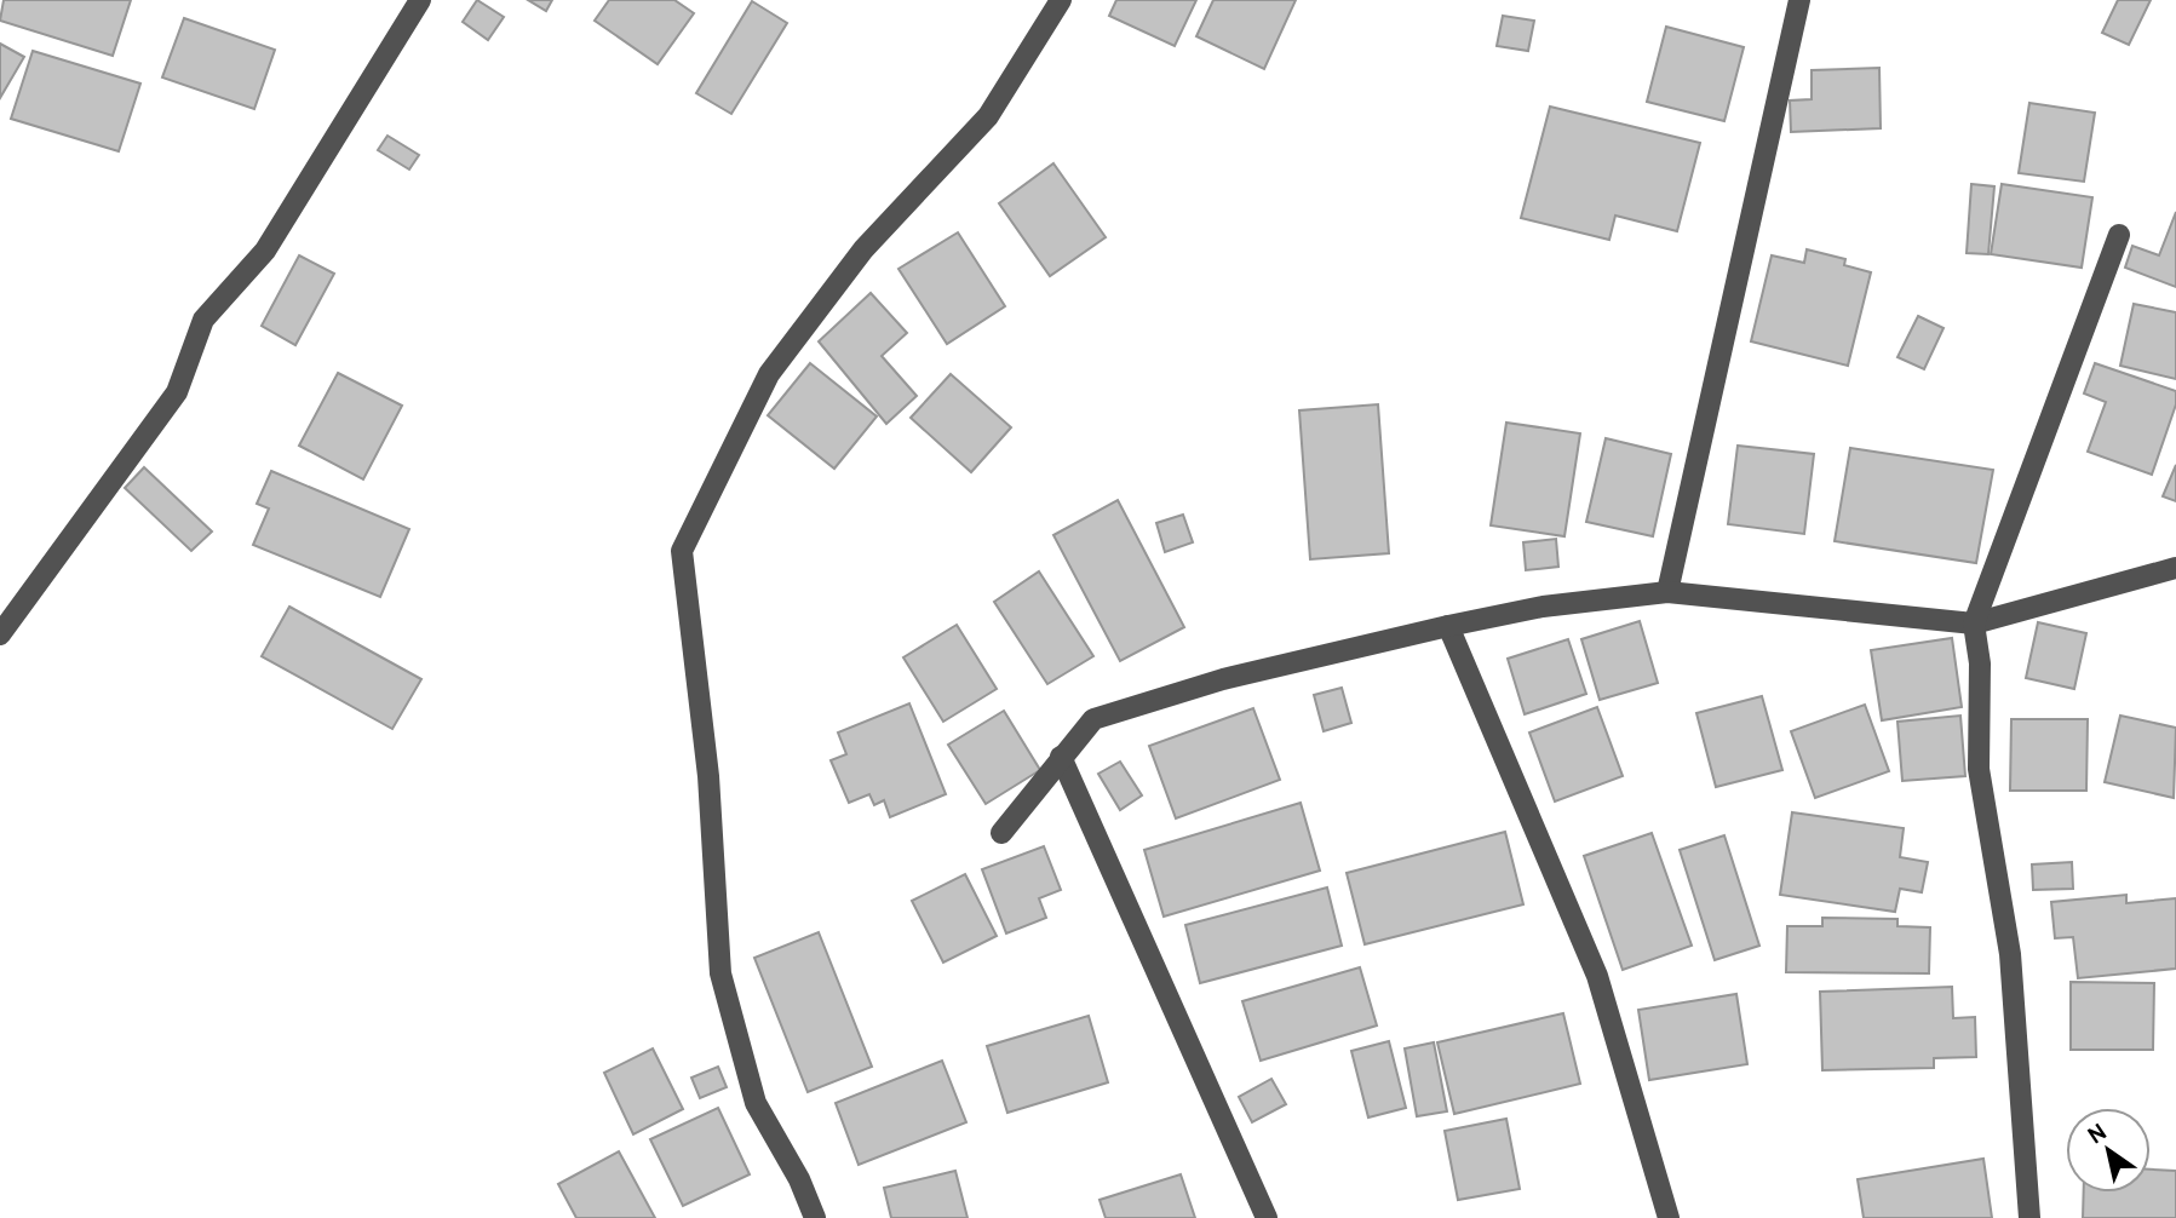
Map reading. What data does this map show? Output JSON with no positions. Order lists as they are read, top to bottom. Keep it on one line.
{"north":"top left"}
